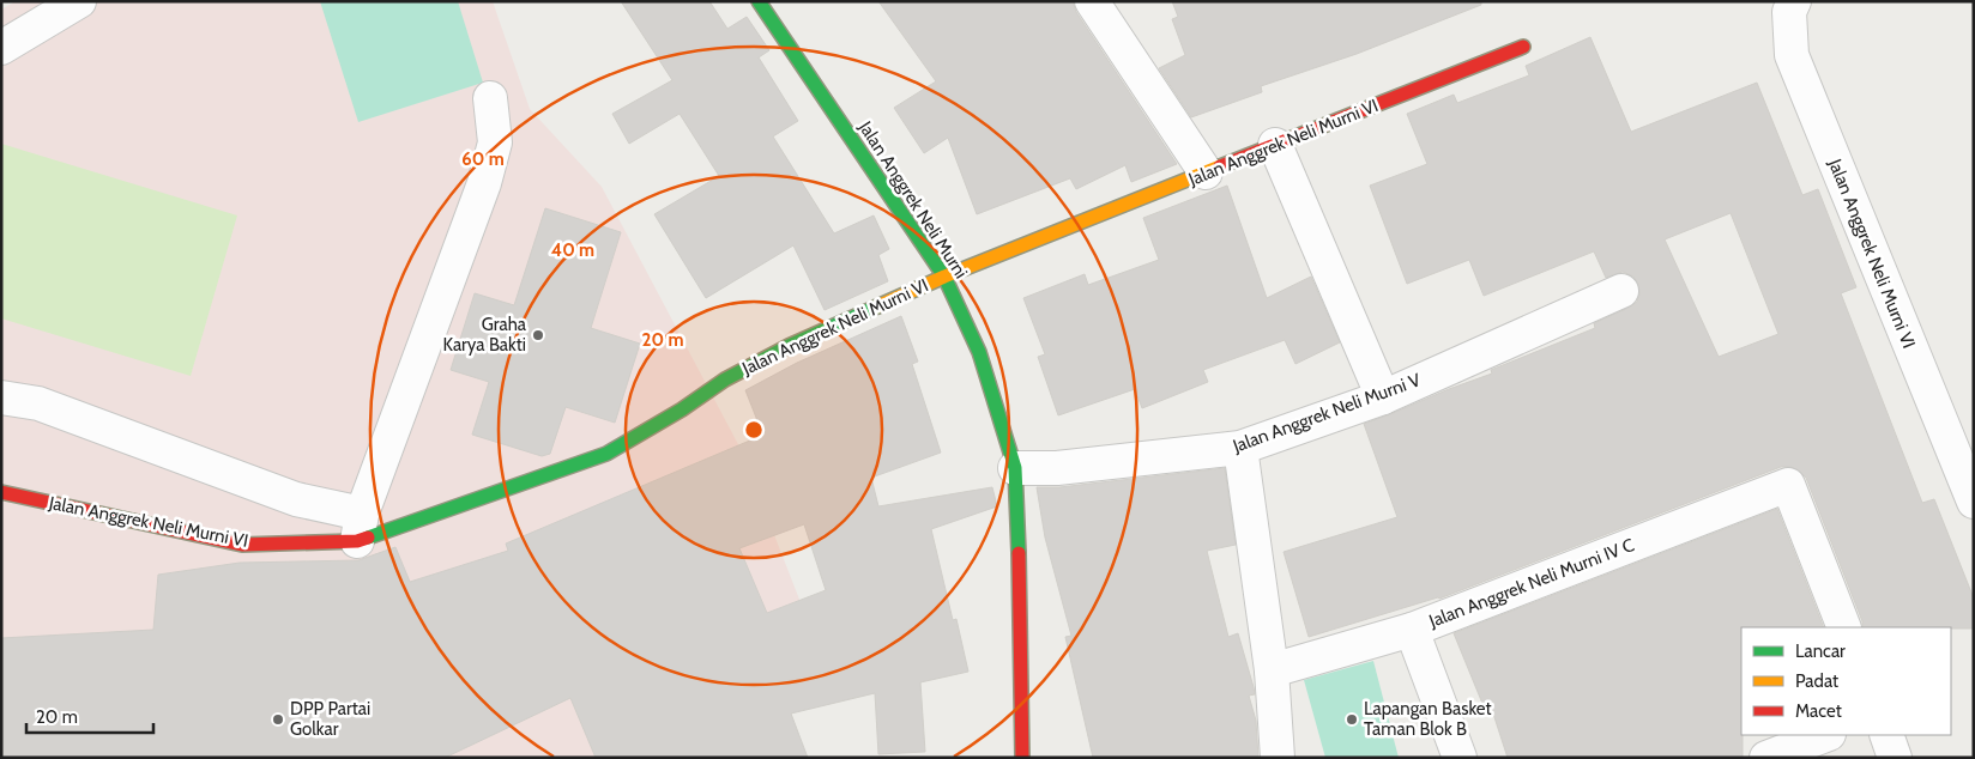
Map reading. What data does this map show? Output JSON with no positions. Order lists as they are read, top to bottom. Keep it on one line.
{"streets":{"street":["Jalan Anggrek Neli Murni VI","Jalan Anggrek Neli Murni","Jalan Anggrek Neli Murni V","Jalan Anggrek Neli Murni IV C"]},"crossings":[["Jalan Anggrek Neli Murni VI","Jalan Anggrek Neli Murni"],["Jalan Anggrek Neli Murni","Jalan Anggrek Neli Murni V"]],"places":["Graha Karya Bakti","DPP Partai Golkar","Lapangan Basket Taman Blok B"],"legend":["Lancar","Padat","Macet"],"scale_bar":"20 m","rings":["60 m","40 m","20 m"]}
